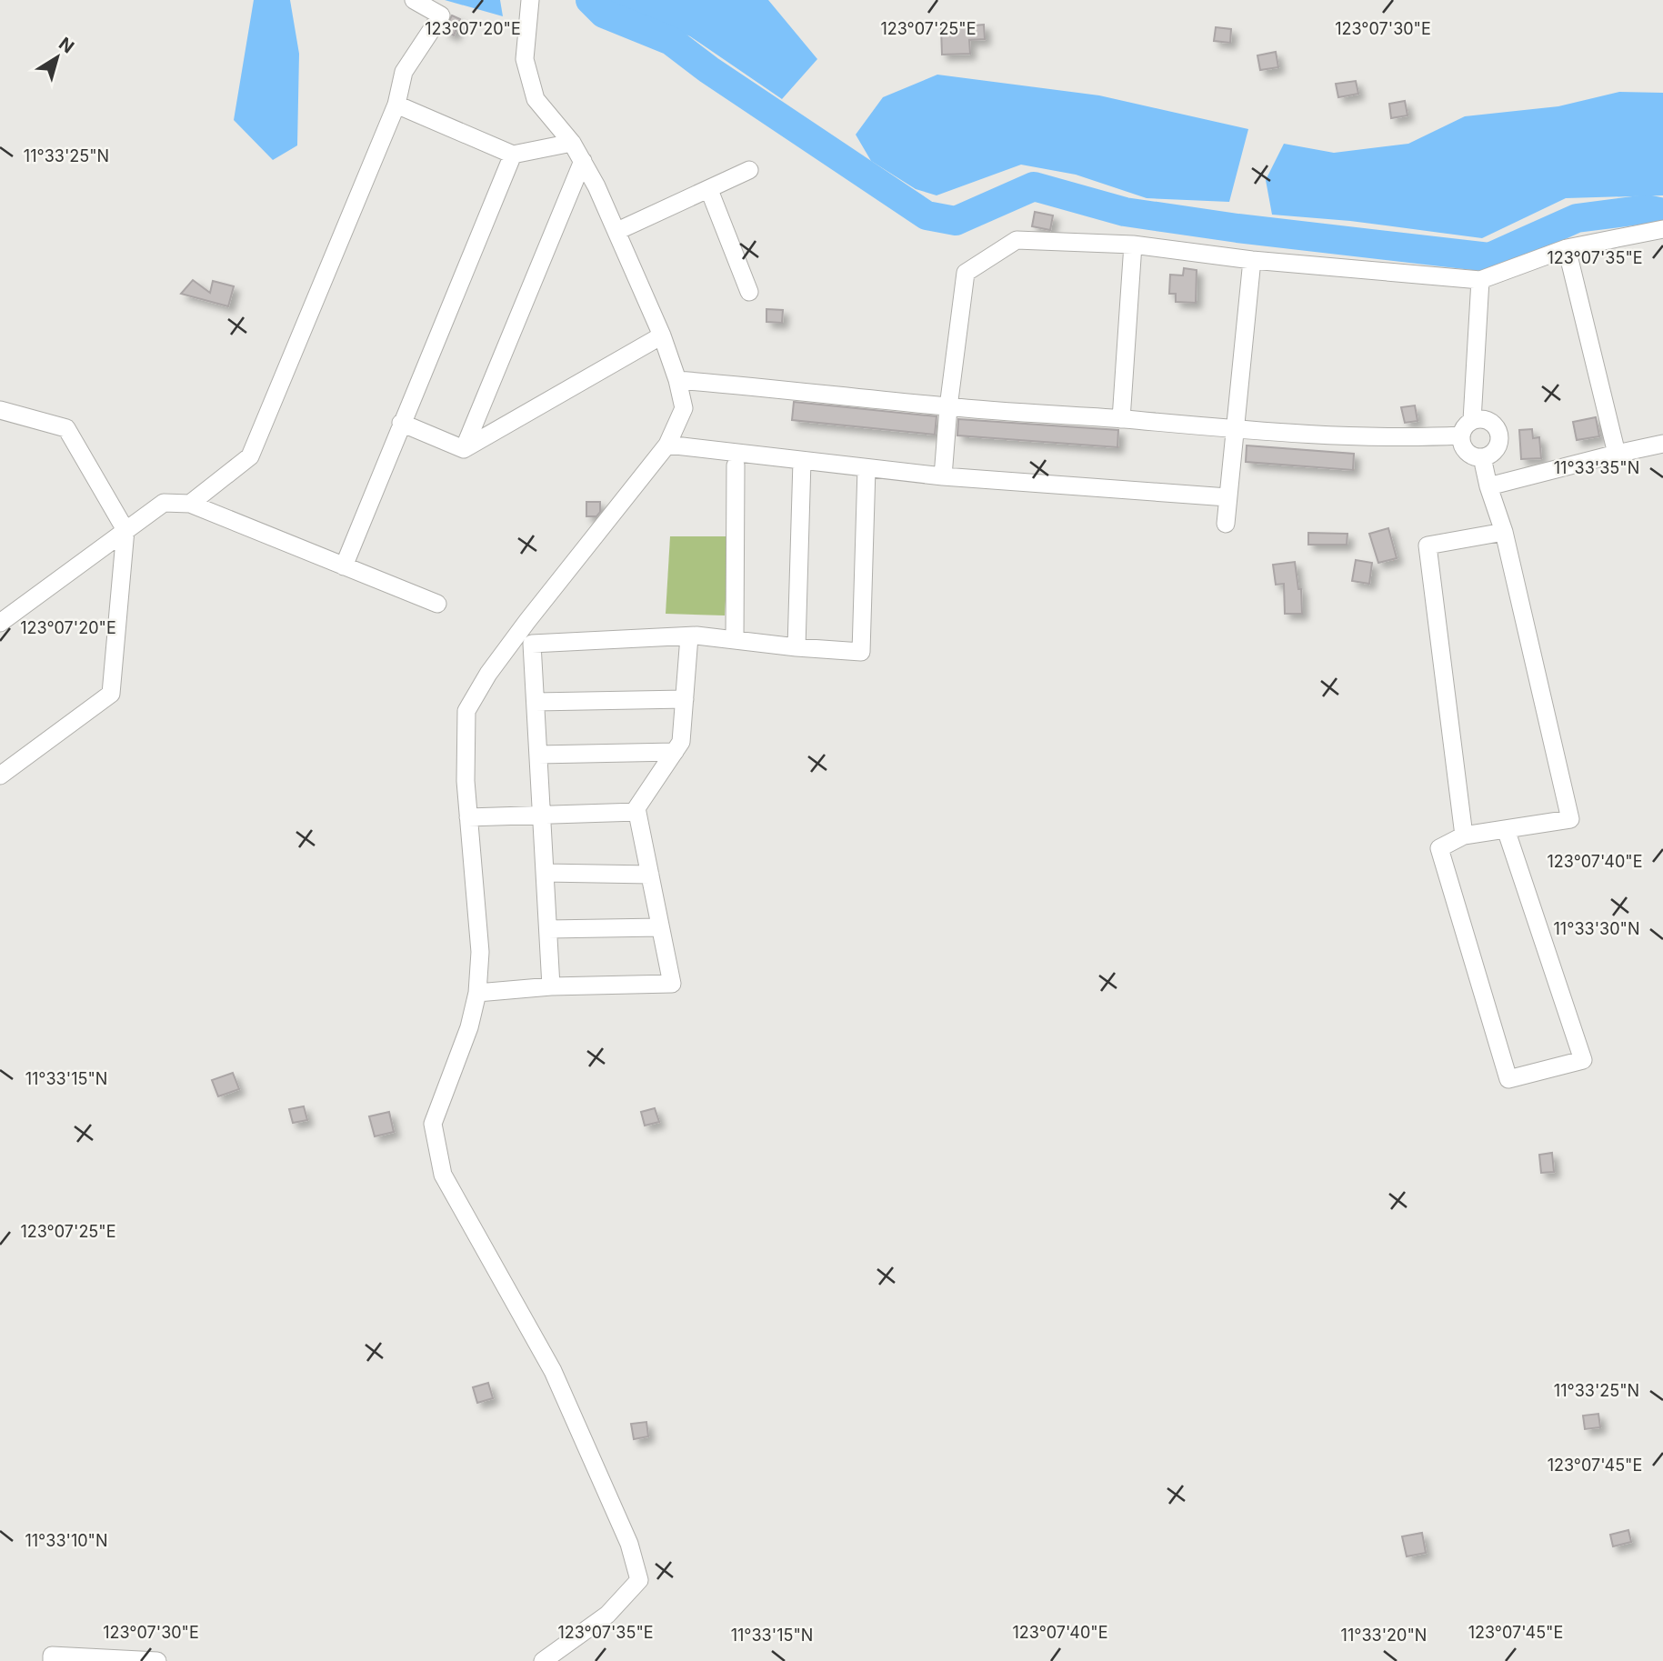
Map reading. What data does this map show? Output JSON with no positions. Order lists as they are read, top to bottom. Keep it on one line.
{"north":"top right","coordinates":["123°07'20\"E","123°07'25\"E","123°07'30\"E","11°33'25\"N","123°07'35\"E","11°33'35\"N","123°07'40\"E","11°33'30\"N","11°33'15\"N","123°07'45\"E","11°33'10\"N","11°33'20\"N"]}
